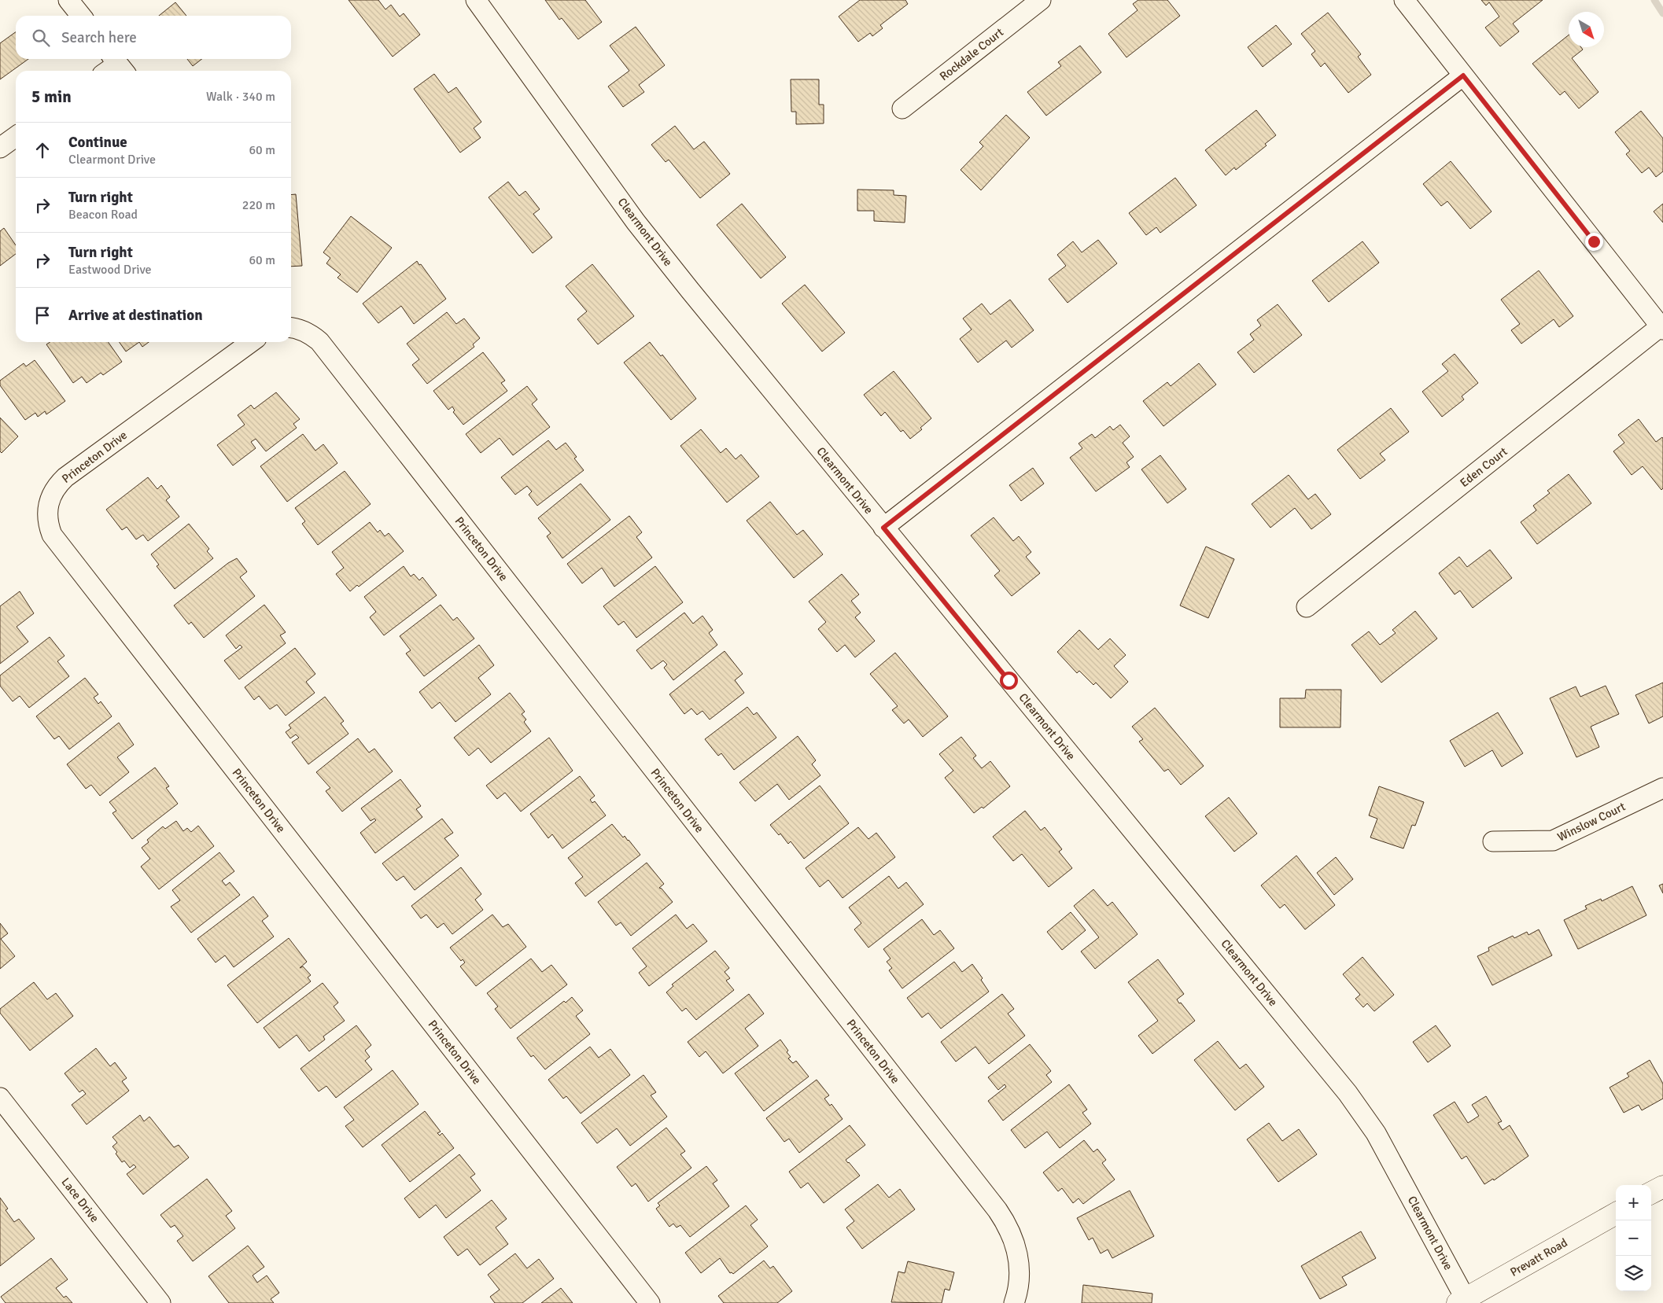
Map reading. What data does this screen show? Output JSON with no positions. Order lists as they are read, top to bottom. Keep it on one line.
{"streets":{"street":["Rockdale Court","Clearmont Drive","Princeton Drive","Eden Court","Winslow Court","Lace Drive","Prevatt Road"]},"crossings":[["Clearmont Drive","Prevatt Road"]],"north":"bottom right","page":{"search":"Search here","heading":["5 min","Walk · 340 m"],"list":[["Continue","Clearmont Drive","60 m"],["Turn right","Beacon Road","220 m"],["Turn right","Eastwood Drive","60 m"],"Arrive at destination"],"map_buttons":["+","−"]}}
